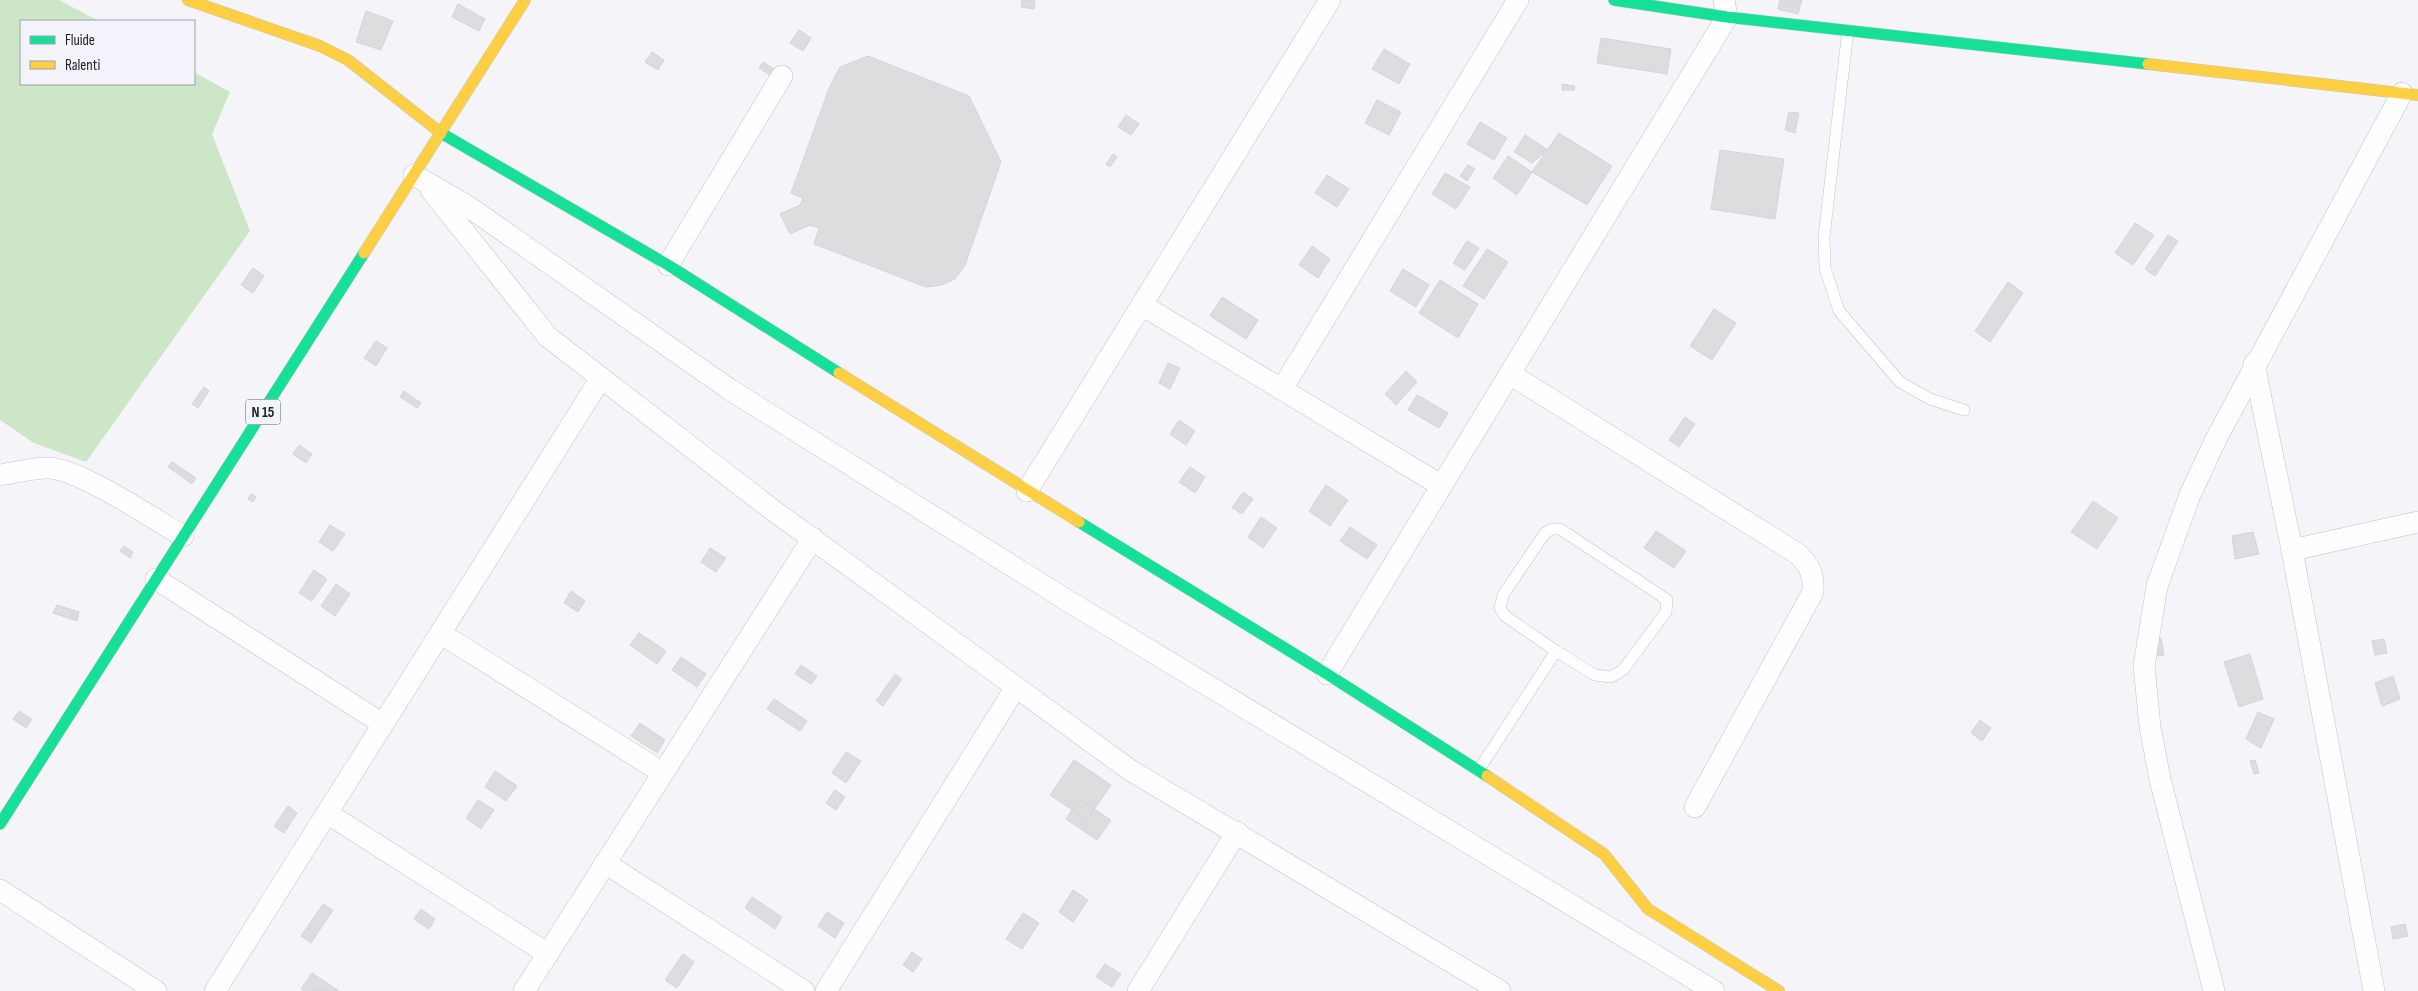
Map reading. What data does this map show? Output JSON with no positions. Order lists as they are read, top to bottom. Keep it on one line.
{"streets":{"street":["N 15"]},"legend":["Fluide","Ralenti"]}
